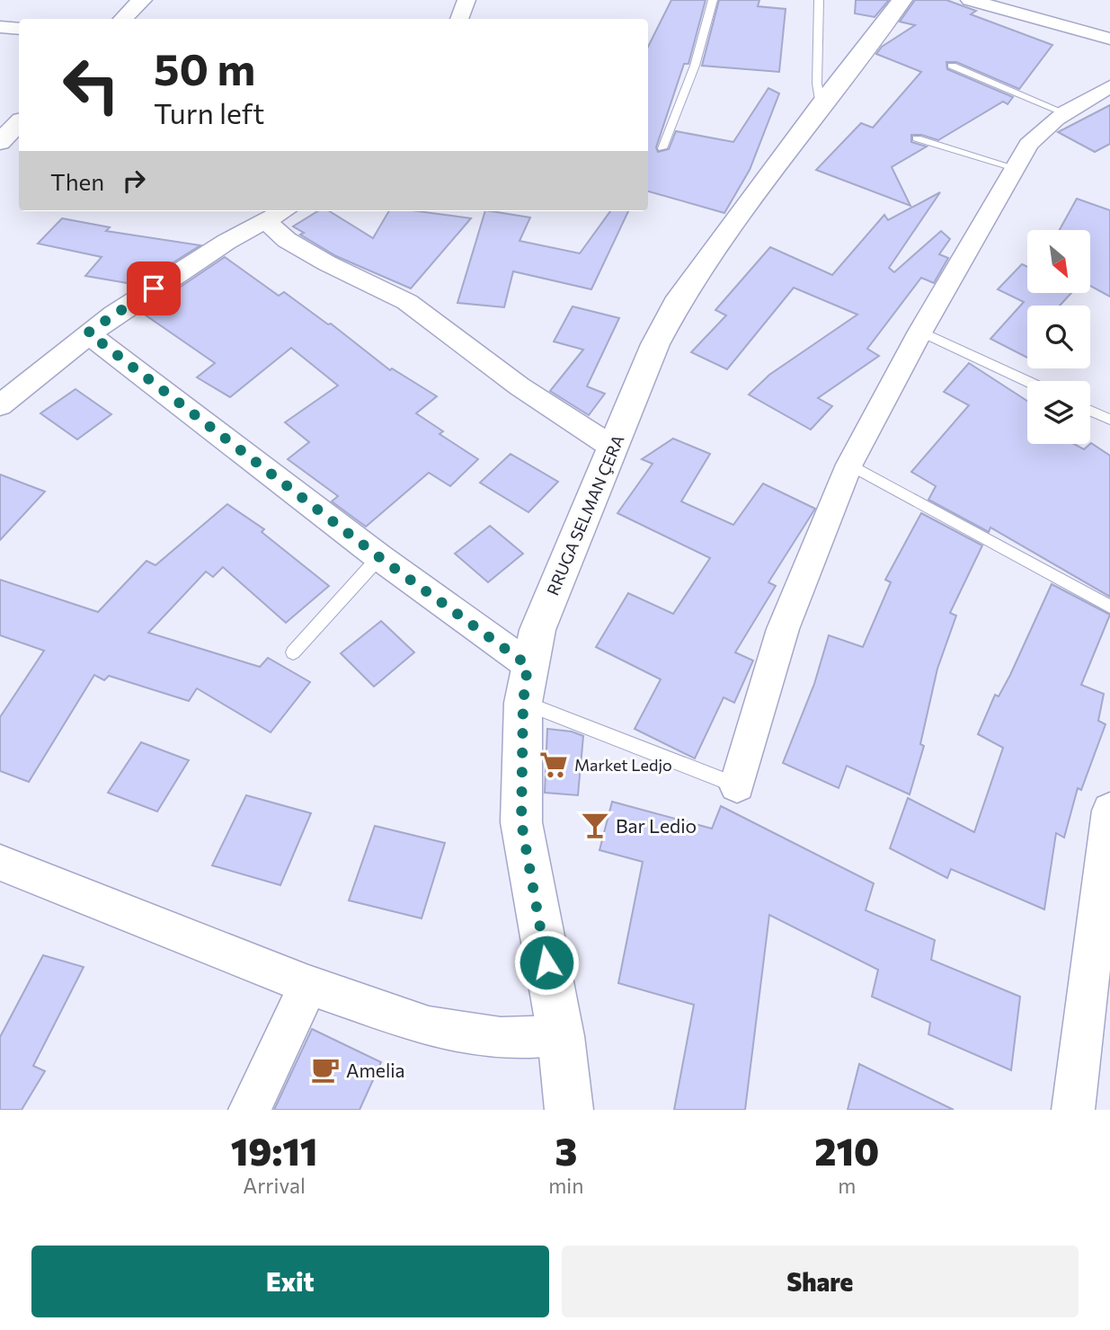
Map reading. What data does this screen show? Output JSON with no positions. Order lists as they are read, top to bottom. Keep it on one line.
{"streets":{"street":["RRUGA SELMAN ÇERA"]},"places":{"supermarket":["Market Ledjo"],"bar":["Bar Ledio"],"cafe":["Amelia"]},"north":"bottom right","page":{"turn":["50 m","Turn left"],"then":"Then","eta":["19:11","Arrival","3","min","210","m"],"buttons":["Exit","Share"]}}
